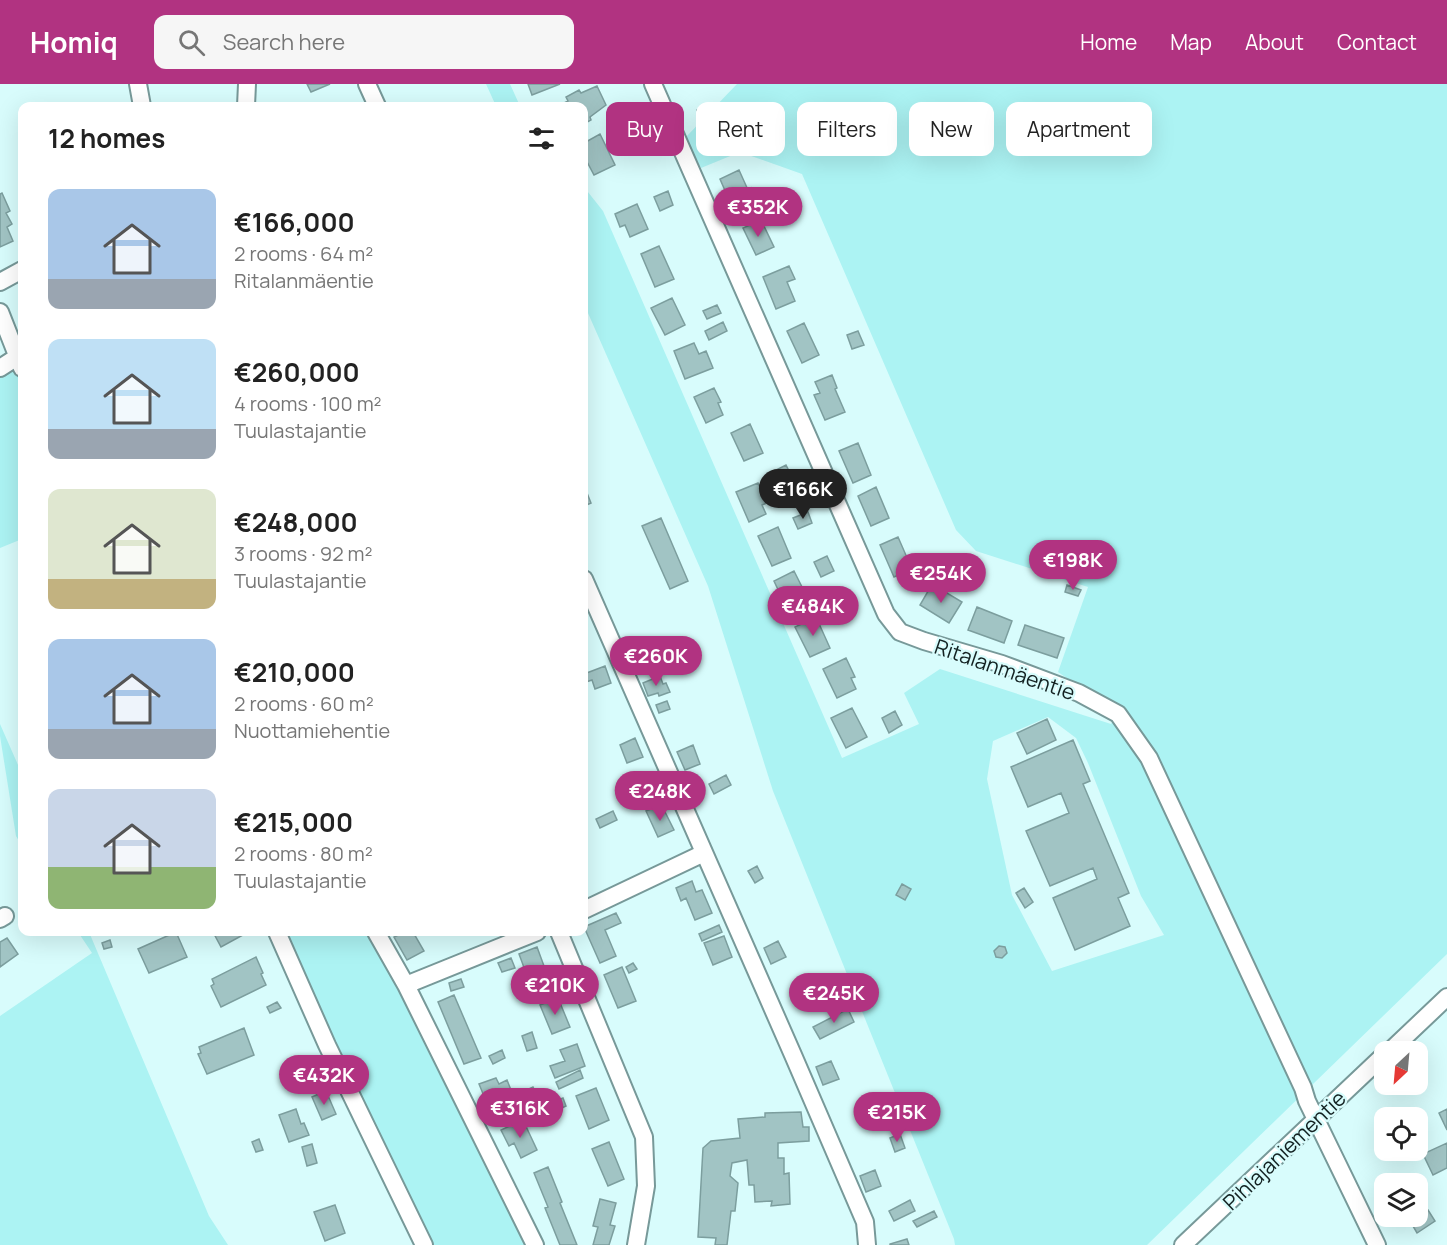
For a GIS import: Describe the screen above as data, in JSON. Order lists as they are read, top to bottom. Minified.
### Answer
{"streets":{"street":["Ritalanmäentie","Pihlajaniementie"]},"crossings":[["Ritalanmäentie","Pihlajaniementie"]],"north":"bottom left","page":{"header":"Homiq","search":"Search here","nav":["Home","Map","About","Contact"],"chip":["Buy","Rent","Filters","New","Apartment"],"heading":"12 homes","list":[{"name":"€166,000","note":"2 rooms · 64 m² · Ritalanmäentie"},{"name":"€260,000","note":"4 rooms · 100 m² · Tuulastajantie"},{"name":"€248,000","note":"3 rooms · 92 m² · Tuulastajantie"},{"name":"€210,000","note":"2 rooms · 60 m² · Nuottamiehentie"},{"name":"€215,000","note":"2 rooms · 80 m² · Tuulastajantie"}],"price":["€352K","€166K","€198K","€254K","€484K","€260K","€248K","€210K","€245K","€432K","€316K","€215K"]}}
